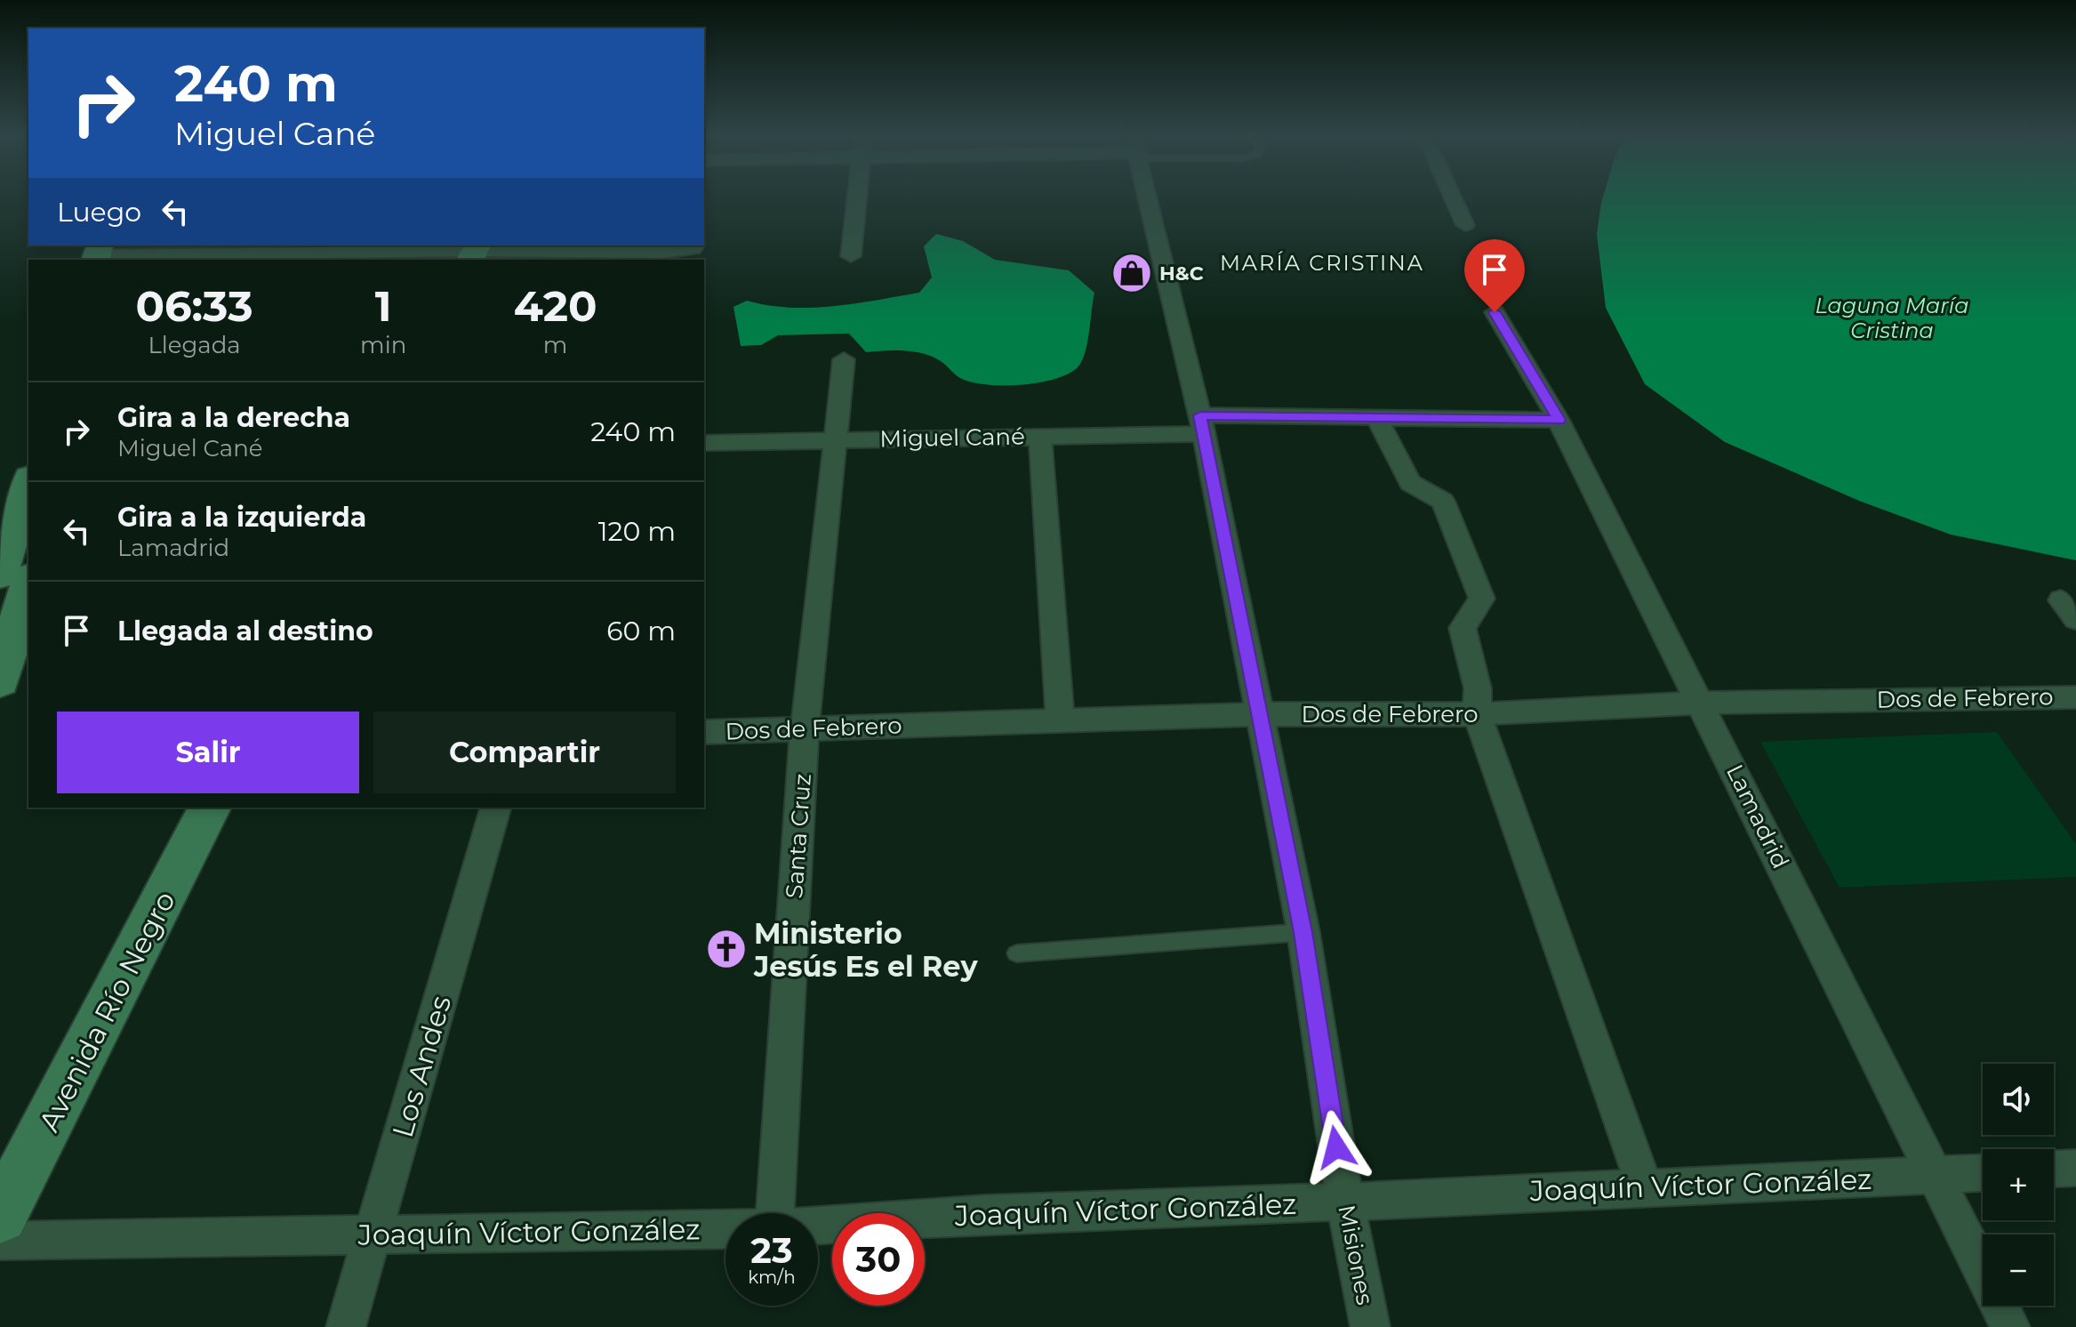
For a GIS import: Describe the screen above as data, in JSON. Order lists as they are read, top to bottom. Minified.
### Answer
{"streets":{"street":["Miguel Cané","Dos de Febrero","Lamadrid","Santa Cruz","Avenida Río Negro","Los Andes","Joaquín Víctor González","Misiones"]},"crossings":[["Miguel Cané","Lamadrid"],["Miguel Cané","Santa Cruz"],["Miguel Cané","Misiones"],["Dos de Febrero","Lamadrid"],["Dos de Febrero","Santa Cruz"],["Dos de Febrero","Misiones"],["Lamadrid","Joaquín Víctor González"],["Los Andes","Joaquín Víctor González"],["Joaquín Víctor González","Misiones"]],"districts":["MARÍA CRISTINA"],"water":["Laguna María Cristina"],"places":{"shop":["H&C"],"church":["Ministerio Jesús Es el Rey"]},"page":{"turn":["240 m","Miguel Cané"],"then":"Luego","eta":["06:33","Llegada","1","min","420","m"],"list":[{"name":"Gira a la derecha","note":"Miguel Cané","value":"240 m"},{"name":"Gira a la izquierda","note":"Lamadrid","value":"120 m"},{"name":"Llegada al destino","value":"60 m"}],"buttons":["Salir","Compartir"],"map_buttons":["+","−"],"speed":"23 km/h","limit":"30"}}
